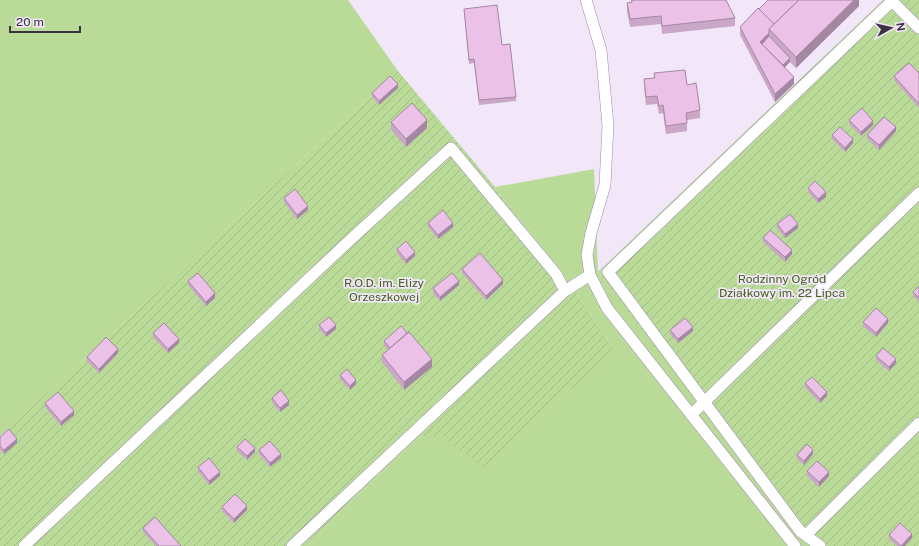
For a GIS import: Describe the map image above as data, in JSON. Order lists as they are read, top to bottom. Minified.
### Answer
{"parks":["Rodzinny Ogród Działkowy im. 22 Lipca","R.O.D. im. Elizy Orzeszkowej"],"scale_bar":"20 m","north":"right"}
